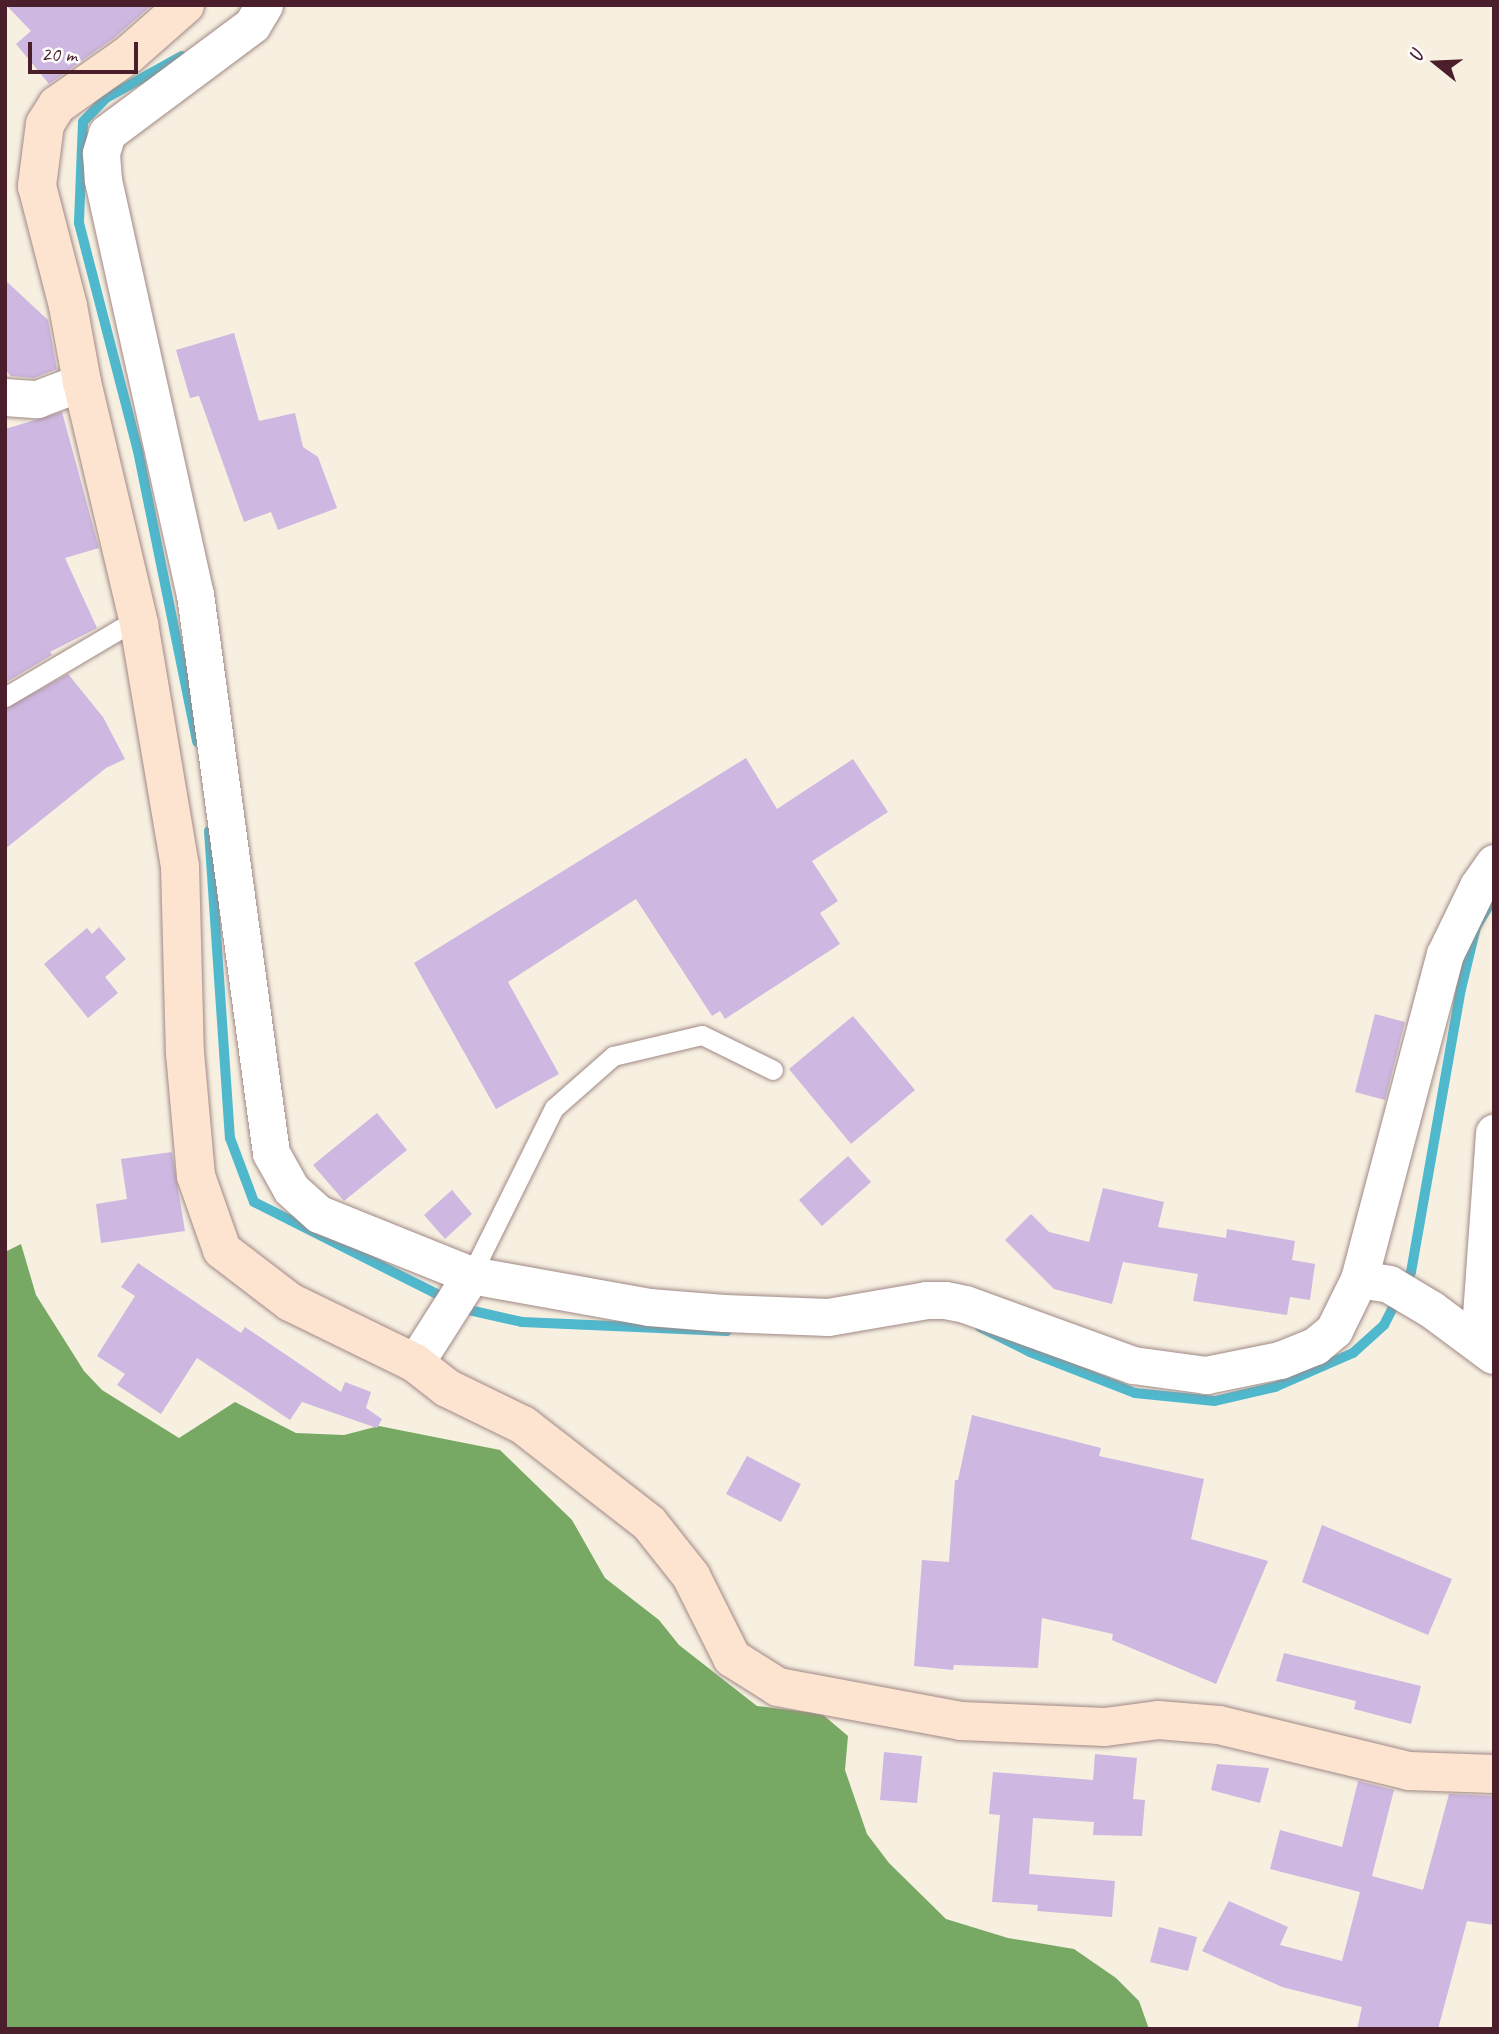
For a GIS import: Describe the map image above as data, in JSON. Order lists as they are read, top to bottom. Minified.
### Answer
{"scale_bar":"20 m","north":"left"}
